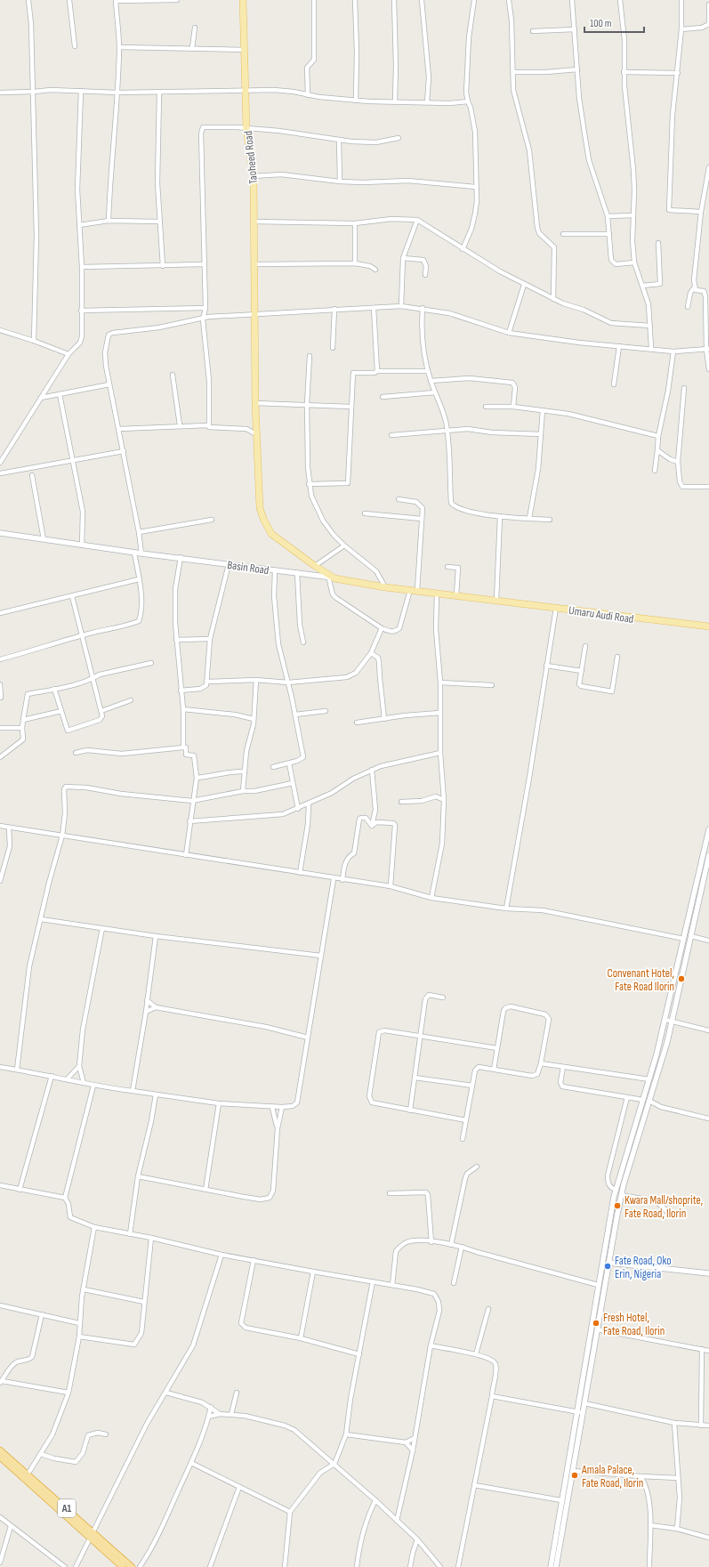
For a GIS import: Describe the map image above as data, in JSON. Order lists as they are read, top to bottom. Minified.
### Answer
{"streets":{"highway":["A1"],"main road":["Taoheed Road","Basin Road","Umaru Audi Road"]},"crossings":[["Taoheed Road","Basin Road"],["Basin Road","Umaru Audi Road"]],"places":["Convenant Hotel, Fate Road Ilorin","Kwara Mall/shoprite, Fate Road, Ilorin","Fate Road, Oko Erin, Nigeria","Fresh Hotel, Fate Road, Ilorin","Amala Palace, Fate Road, Ilorin"],"scale_bar":"100 m"}
